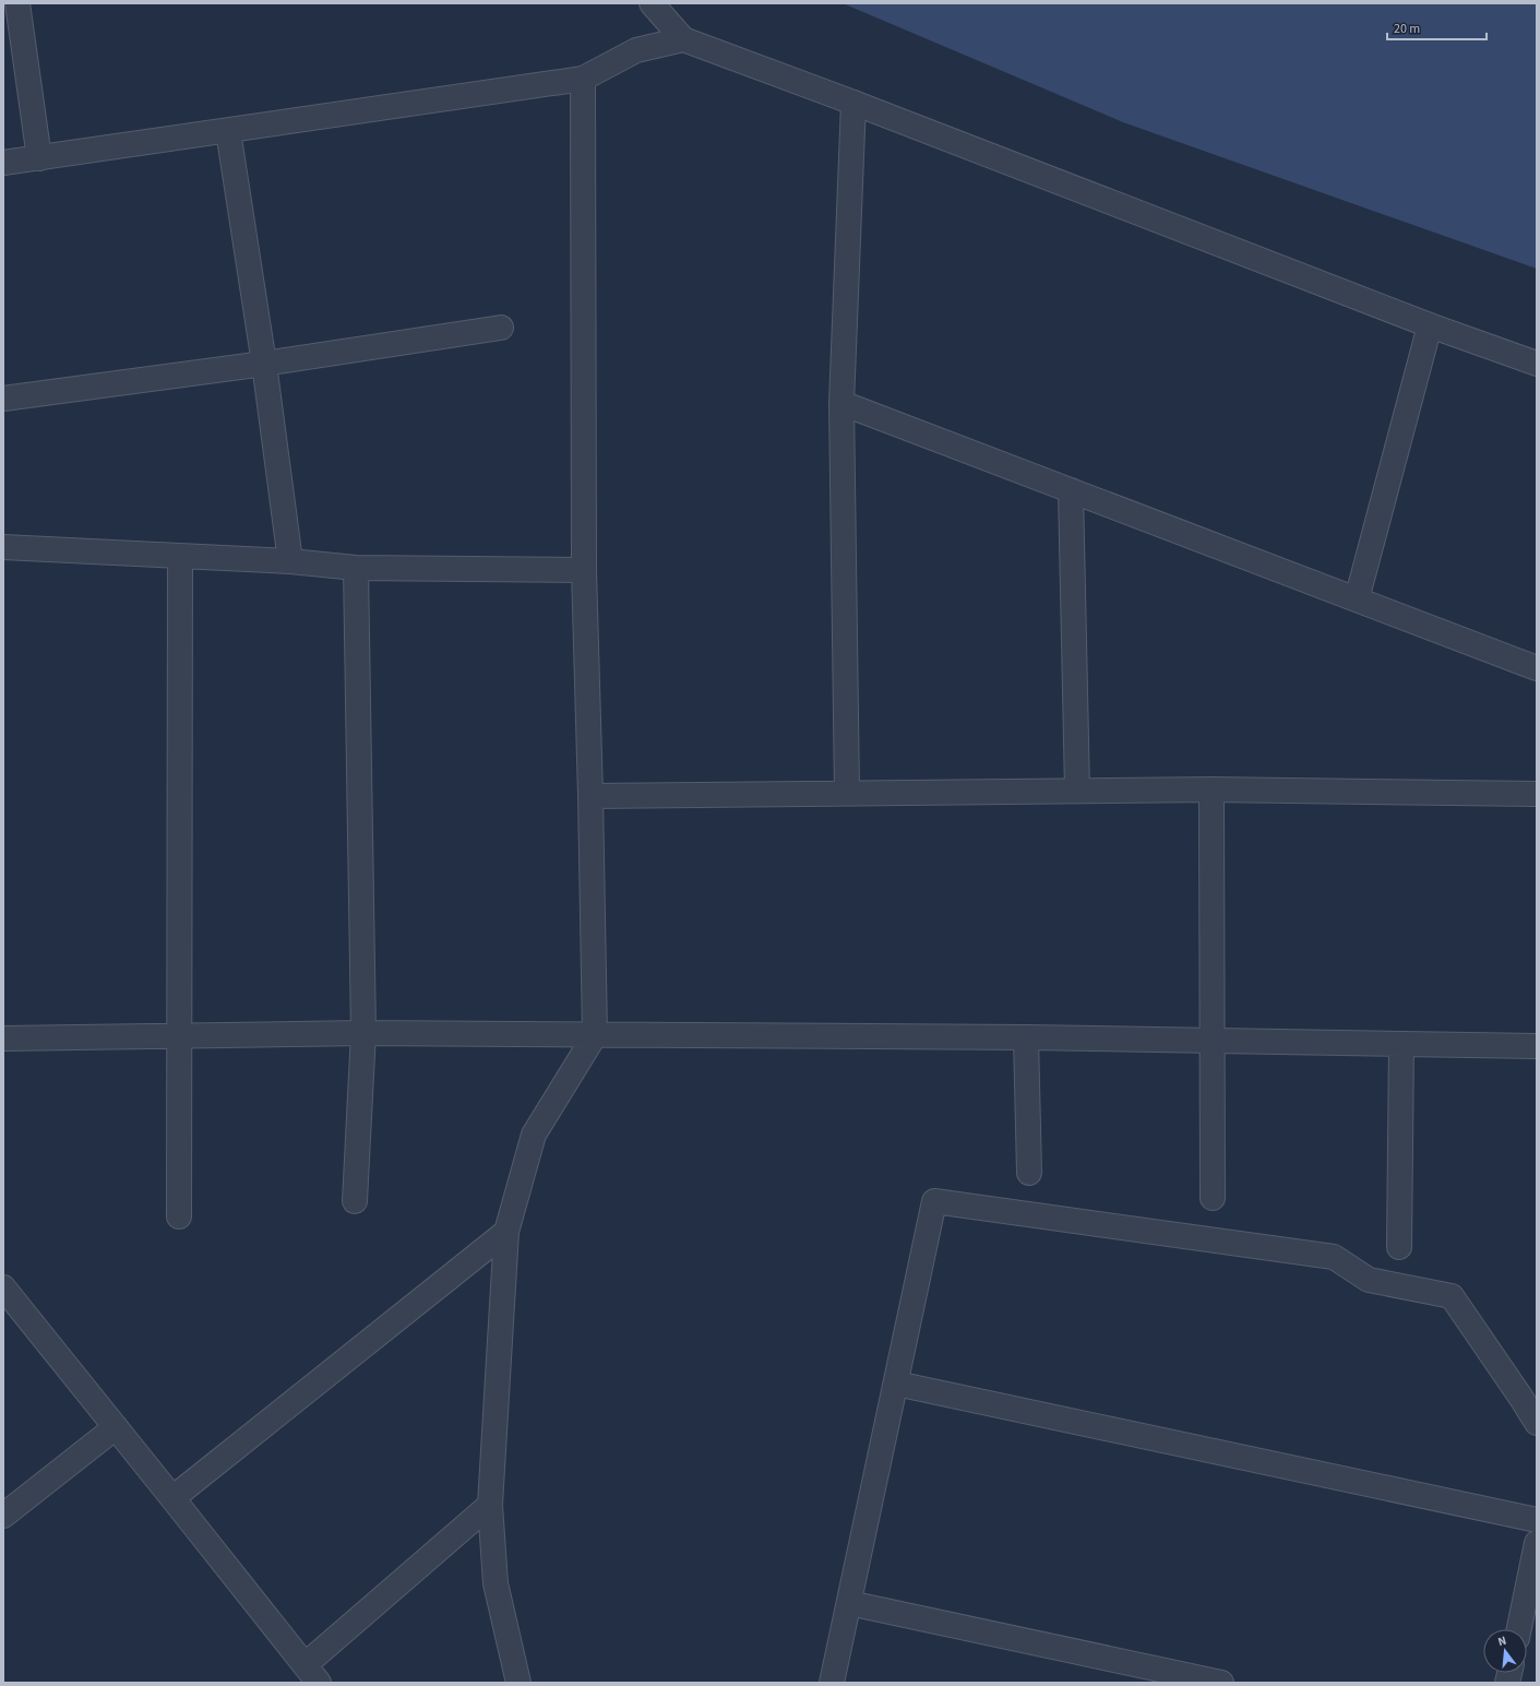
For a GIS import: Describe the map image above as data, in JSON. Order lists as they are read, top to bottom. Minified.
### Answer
{"scale_bar":"20 m","north":"top"}
